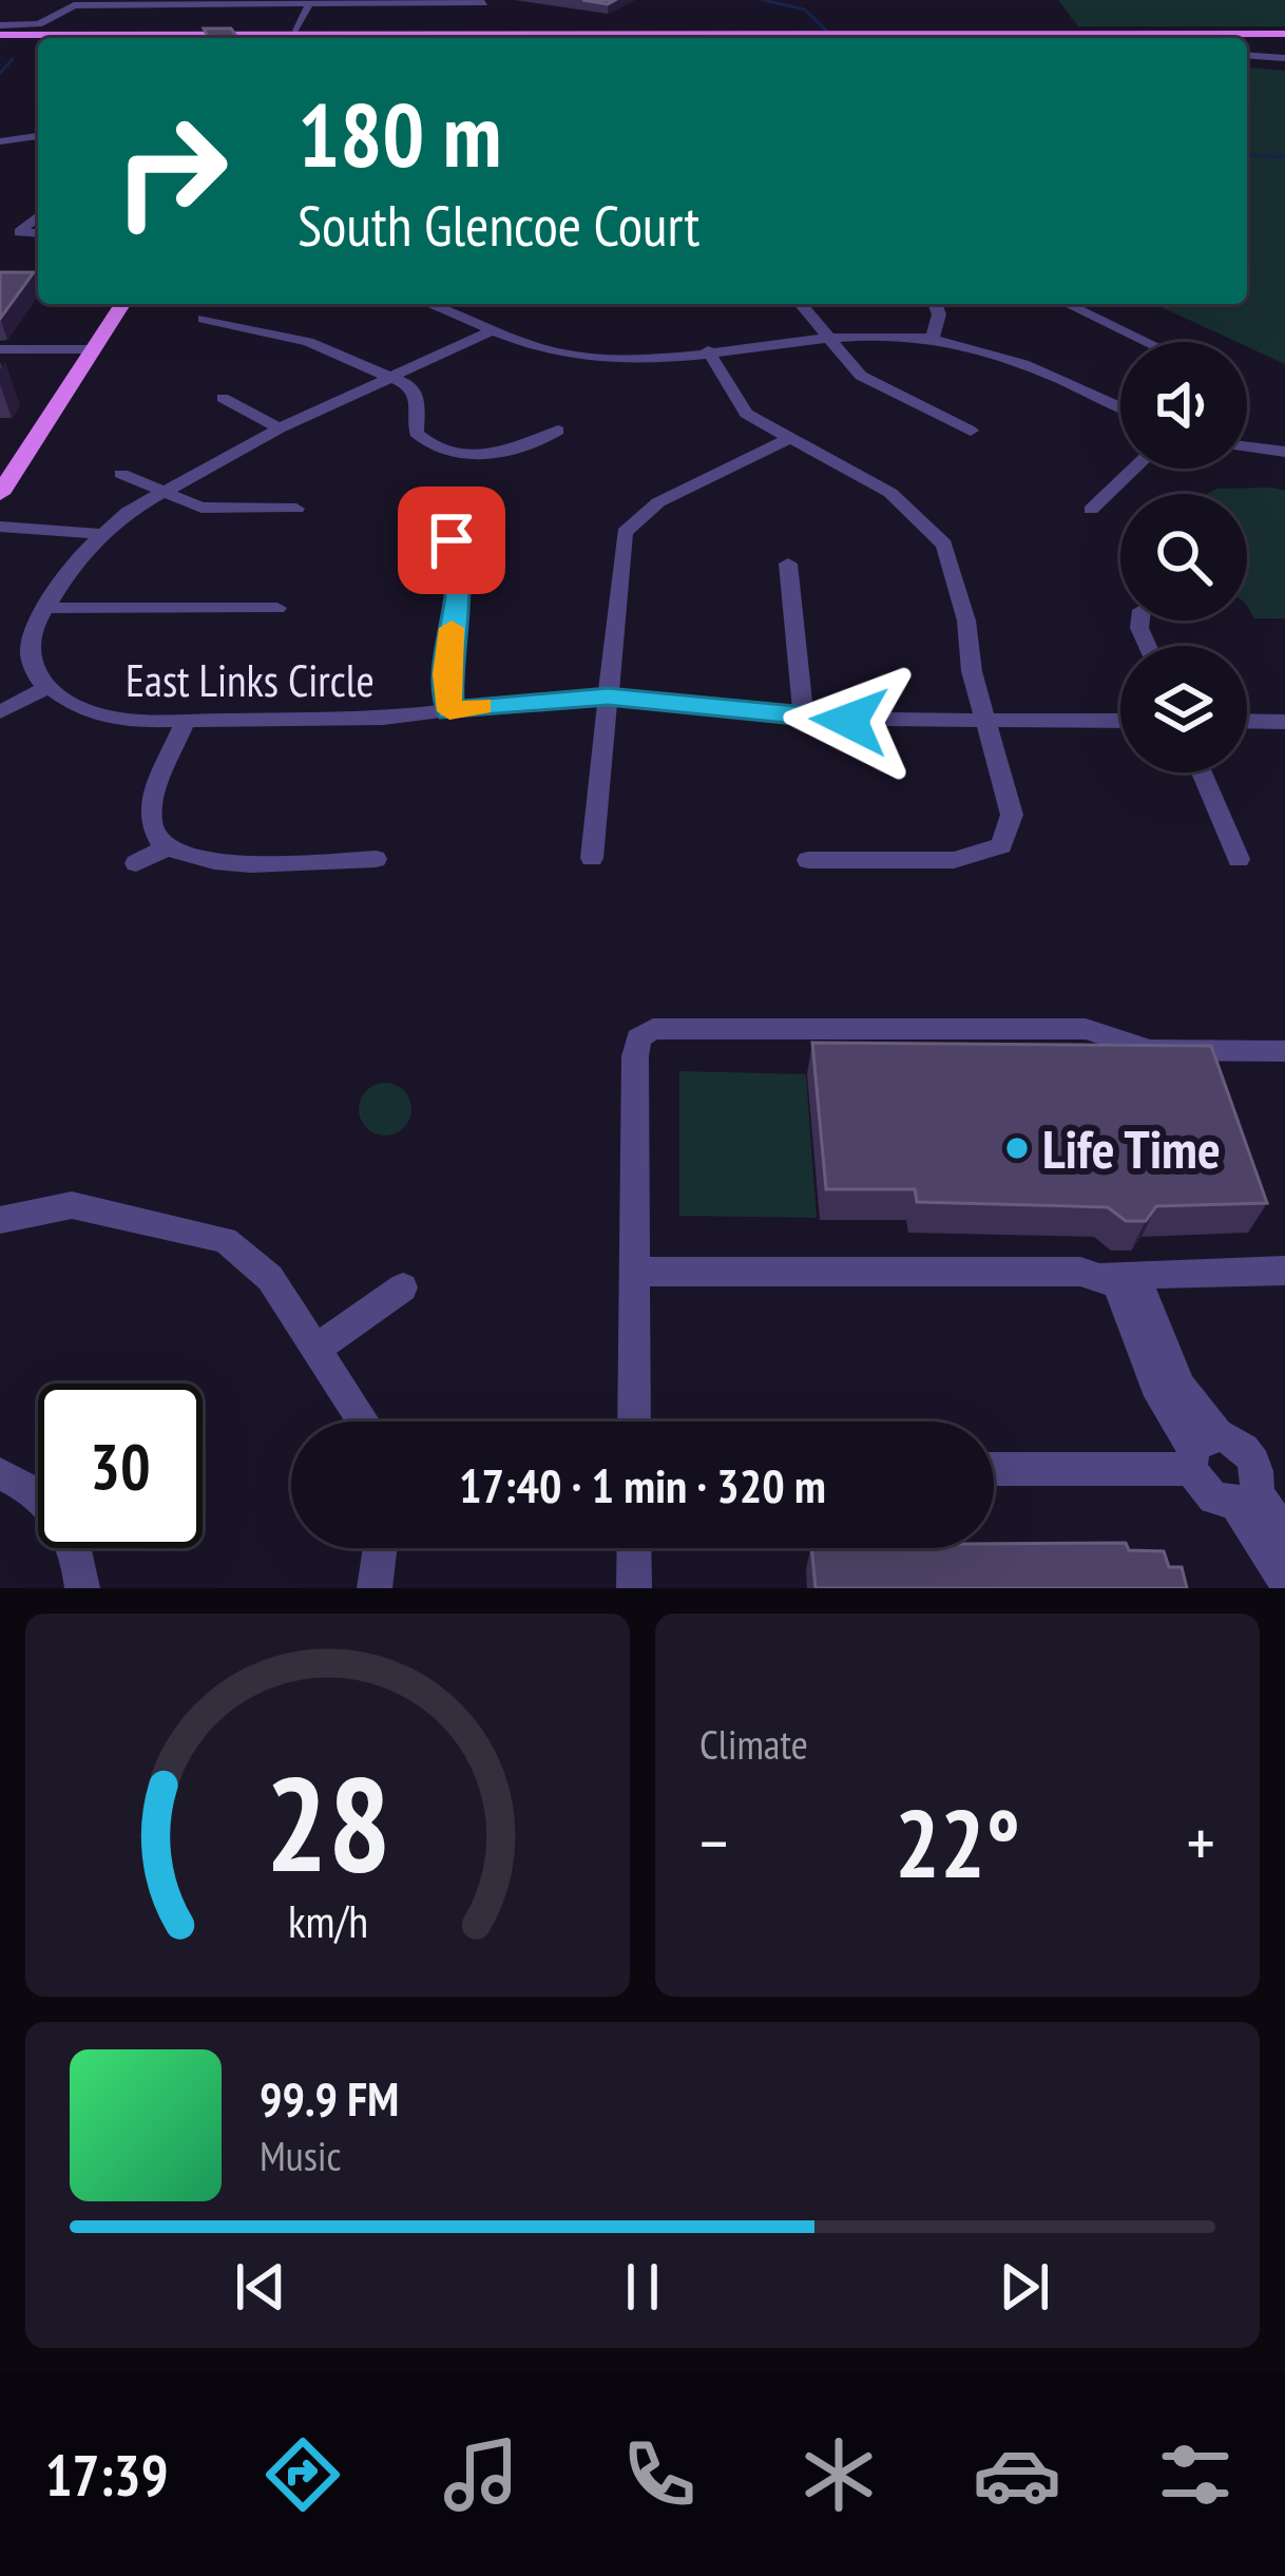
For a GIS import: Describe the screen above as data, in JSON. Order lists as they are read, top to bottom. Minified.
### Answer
{"streets":{"street":["East Links Circle"]},"places":["Life Time"],"page":{"turn":["180 m","South Glencoe Court"],"limit":"30","trip":"17:40 · 1 min · 320 m","tile":"Climate","heat":["−","22°","+"],"song":["99.9 FM","Music"],"tabs":"17:39","gauge":["28","km/h"]}}
